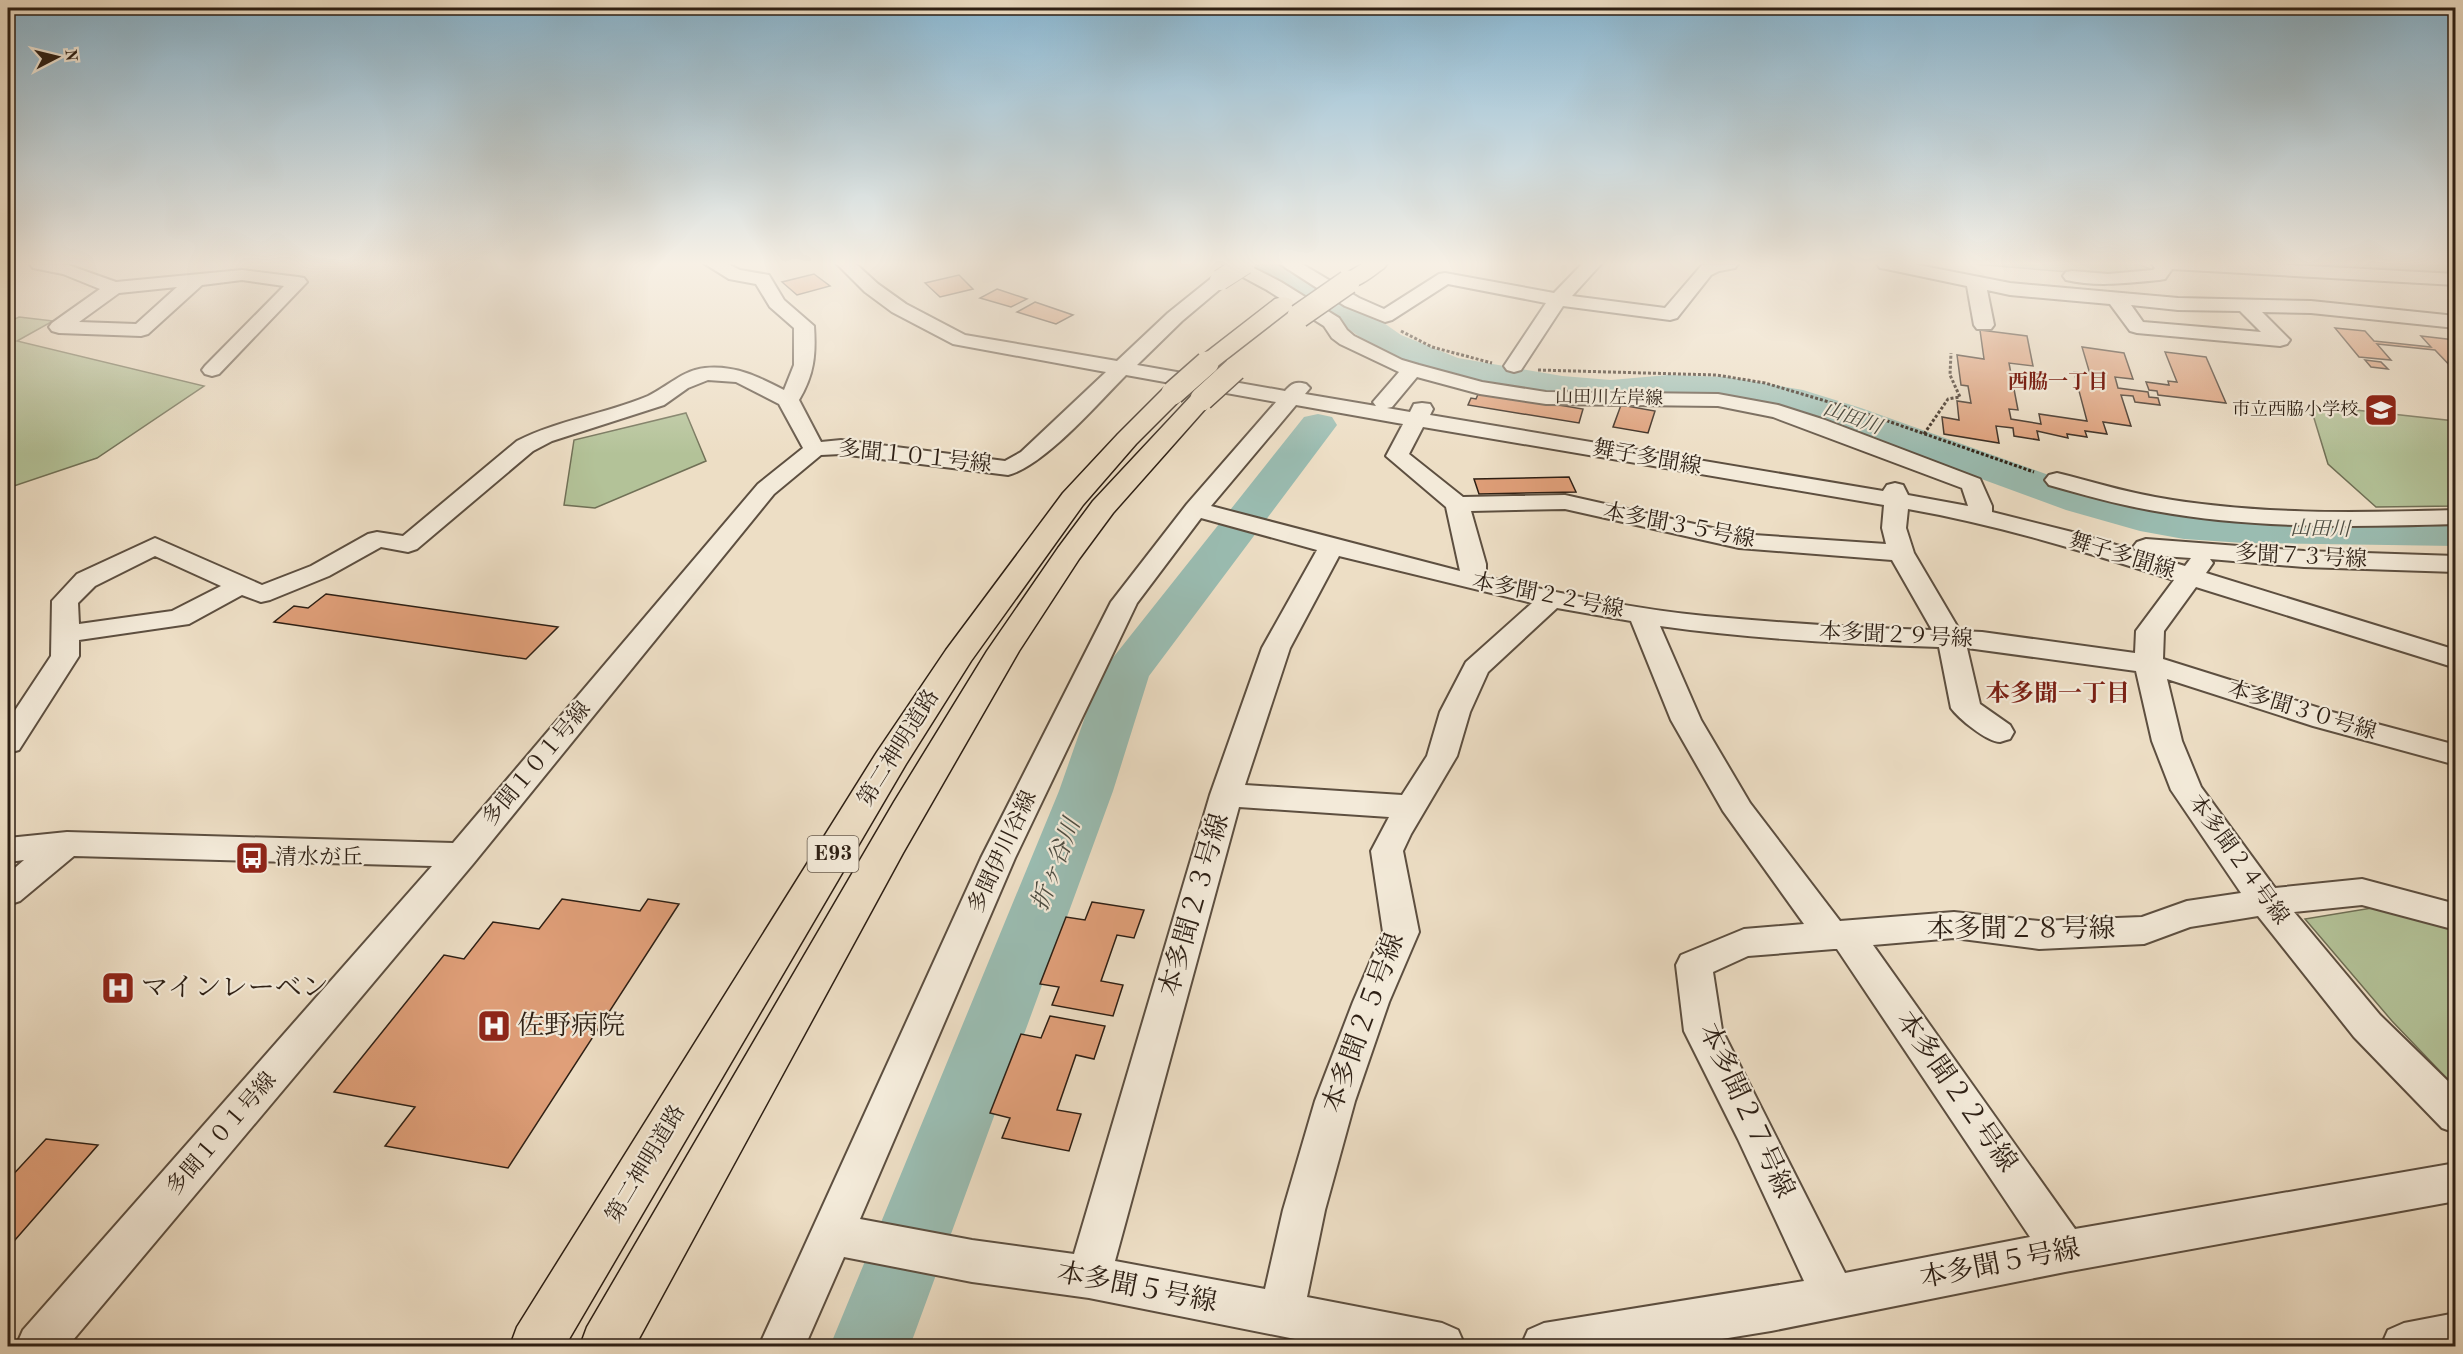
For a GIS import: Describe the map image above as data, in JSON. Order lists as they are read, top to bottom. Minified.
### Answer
{"streets":{"highway":["第二神明道路","E93"],"street":["山田川左岸線","多聞１０１号線","舞子多聞線","本多聞３５号線","多聞７３号線","本多聞２２号線","本多聞２９号線","本多聞３０号線","多聞伊川谷線","本多聞２４号線","本多聞２３号線","本多聞２８号線","本多聞２５号線","本多聞２７号線","本多聞５号線"]},"crossings":[["山田川左岸線","舞子多聞線"],["多聞１０１号線","舞子多聞線"],["舞子多聞線","多聞７３号線"],["舞子多聞線","多聞伊川谷線"],["舞子多聞線","本多聞２４号線"],["本多聞２２号線","本多聞２９号線"],["本多聞２２号線","多聞伊川谷線"],["本多聞２２号線","本多聞２３号線"],["本多聞２２号線","本多聞２８号線"],["本多聞２２号線","本多聞２５号線"],["本多聞２２号線","本多聞２７号線"],["本多聞２２号線","本多聞５号線"],["本多聞２９号線","本多聞３０号線"],["本多聞２９号線","本多聞２４号線"],["本多聞３０号線","本多聞２４号線"],["多聞伊川谷線","本多聞５号線"],["本多聞２４号線","本多聞２８号線"],["本多聞２３号線","本多聞５号線"],["本多聞２８号線","本多聞２７号線"],["本多聞２５号線","本多聞５号線"],["本多聞２７号線","本多聞５号線"]],"districts":["西脇一丁目","本多聞一丁目"],"water":["山田川","折ヶ谷川"],"places":{"school or university":["市立西脇小学校"],"bus stop":["清水が丘"],"hospital":["マインレーベン","佐野病院"]},"north":"right"}
